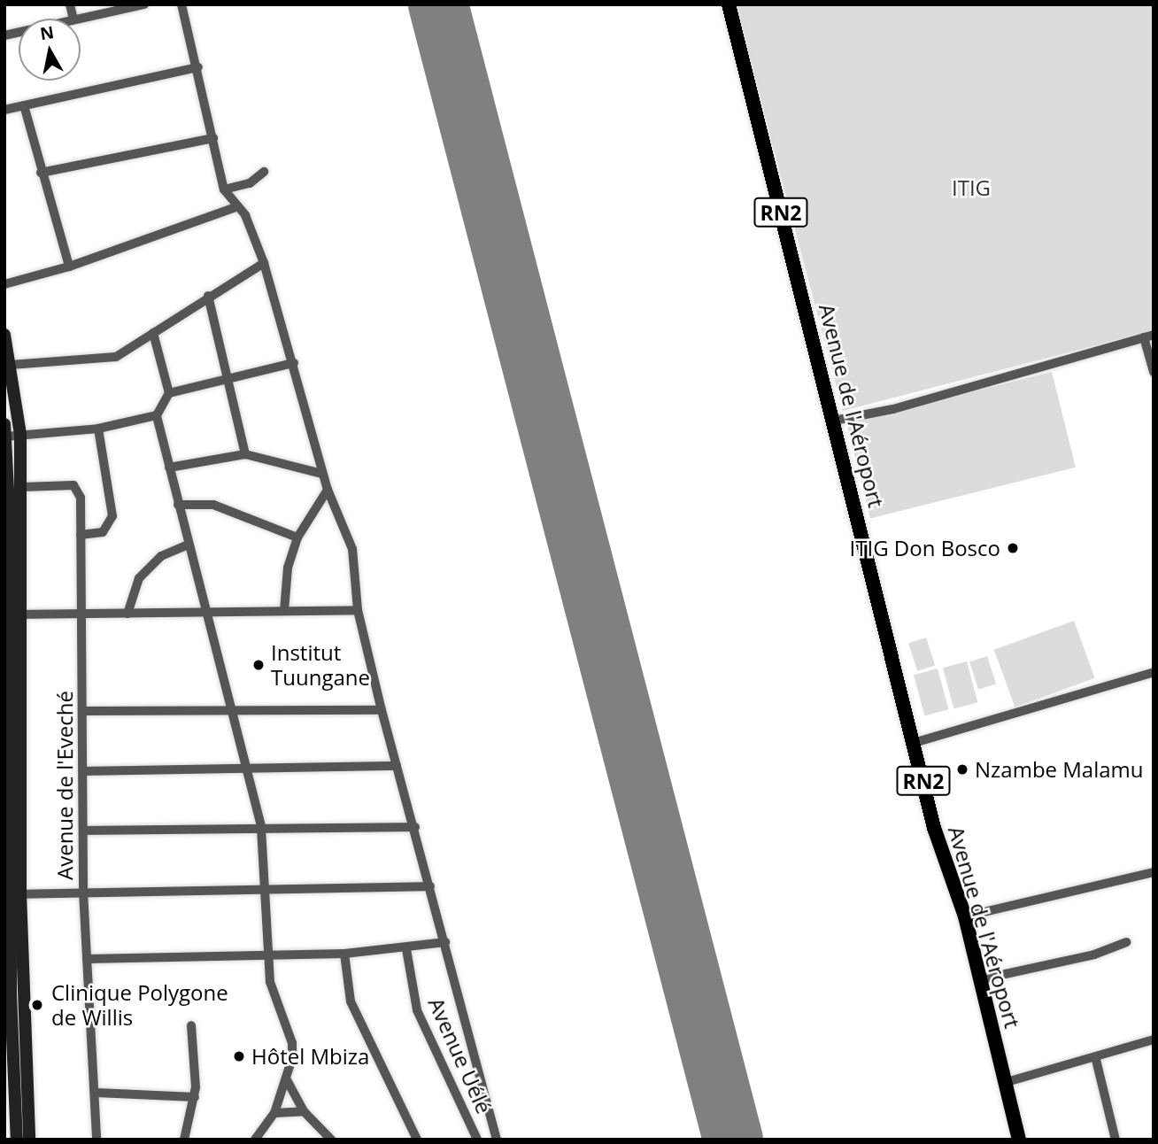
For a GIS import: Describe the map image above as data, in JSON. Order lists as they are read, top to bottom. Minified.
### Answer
{"streets":{"highway":["RN2","Avenue de l'Aéroport"],"street":["Avenue de l'Eveché","Avenue Uélé"]},"parks":["ITIG"],"places":["ITIG Don Bosco","Institut Tuungane","Nzambe Malamu","Clinique Polygone de Willis","Hôtel Mbiza"],"north":"top"}
